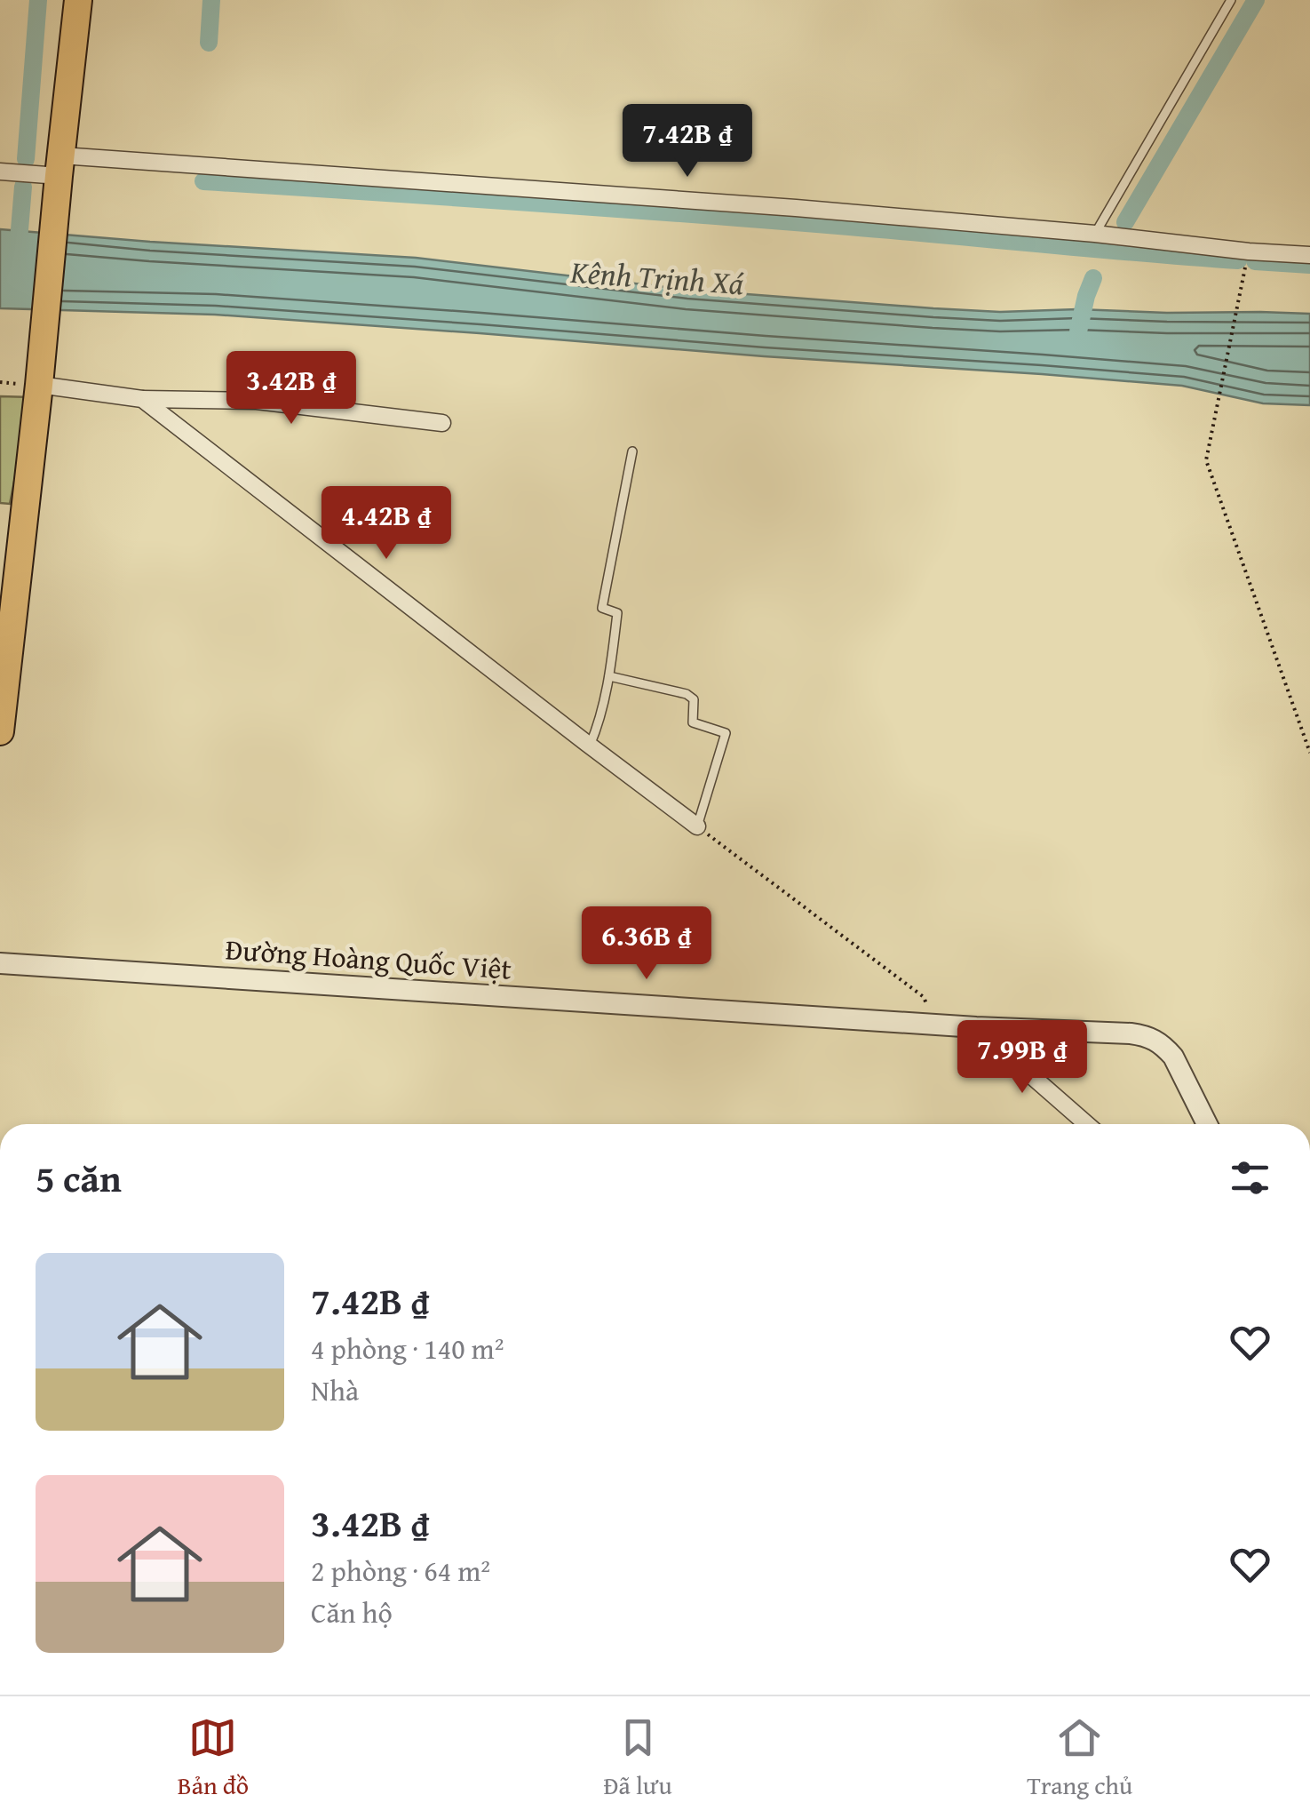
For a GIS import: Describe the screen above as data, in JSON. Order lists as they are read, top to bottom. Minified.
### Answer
{"streets":{"street":["Đường Hoàng Quốc Việt"]},"water":["Kênh Trịnh Xá"],"page":{"price":["7.42B ₫","3.42B ₫","4.42B ₫","6.36B ₫","7.99B ₫"],"heading":"5 căn","list":[{"name":"7.42B ₫","note":"4 phòng · 140 m² · Nhà"},{"name":"3.42B ₫","note":"2 phòng · 64 m² · Căn hộ"}],"tabs":["Bản đồ","Đã lưu","Trang chủ"]}}
